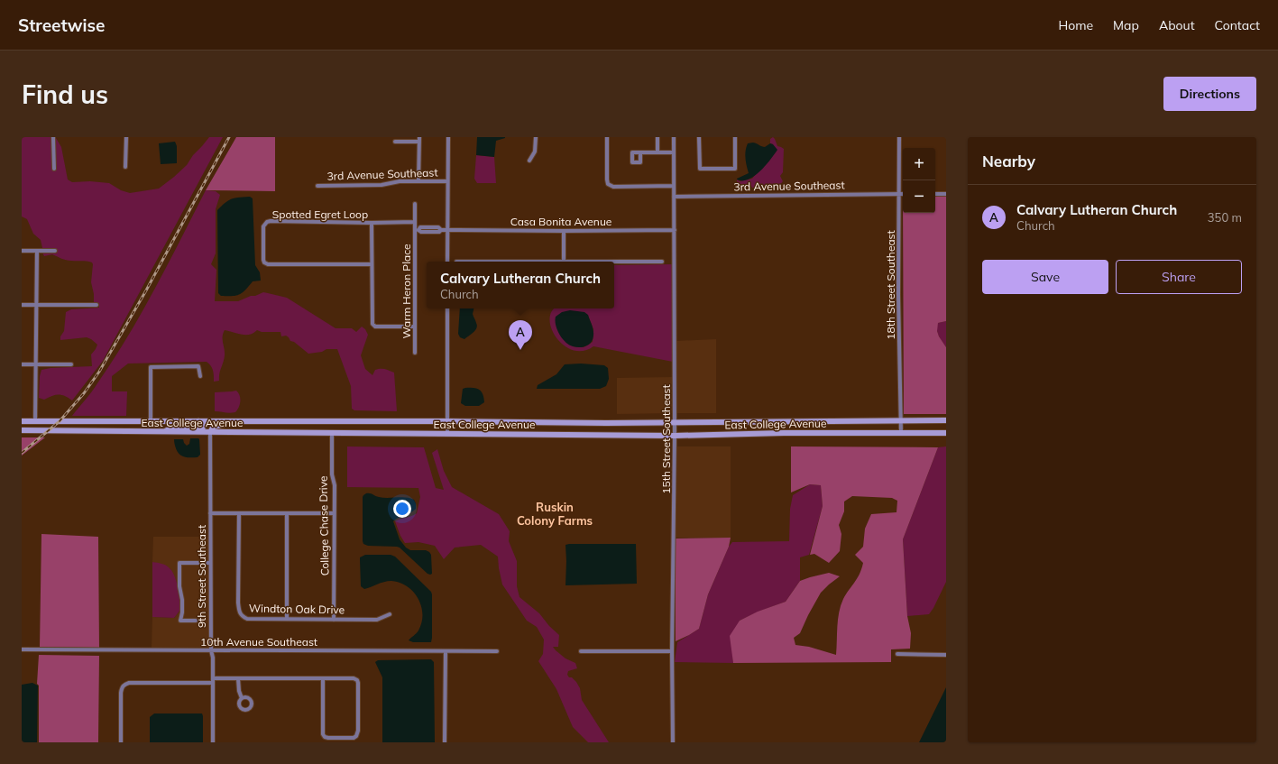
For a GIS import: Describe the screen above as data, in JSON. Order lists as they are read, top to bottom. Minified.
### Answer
{"streets":{"main road":["East College Avenue"],"street":["3rd Avenue Southeast","Spotted Egret Loop","Casa Bonita Avenue","18th Street Southeast","Warm Heron Place","15th Street Southeast","College Chase Drive","9th Street Southeast","Windton Oak Drive","10th Avenue Southeast"]},"crossings":[["3rd Avenue Southeast","18th Street Southeast"],["3rd Avenue Southeast","15th Street Southeast"],["Spotted Egret Loop","Warm Heron Place"],["Casa Bonita Avenue","Warm Heron Place"],["Casa Bonita Avenue","15th Street Southeast"],["18th Street Southeast","East College Avenue"],["East College Avenue","15th Street Southeast"],["East College Avenue","College Chase Drive"],["East College Avenue","9th Street Southeast"],["College Chase Drive","Windton Oak Drive"],["9th Street Southeast","10th Avenue Southeast"]],"districts":["Ruskin Colony Farms"],"page":{"header":"Streetwise","nav":["Home","Map","About","Contact"],"buttons":["Directions",["Save","Share"]],"title":"Find us","heading":"Nearby","map_buttons":["+","−"],"list":[{"mark":"A","name":"Calvary Lutheran Church","note":"Church","value":"350 m"}],"popup":["Calvary Lutheran Church","Church"],"pins":"A"}}
